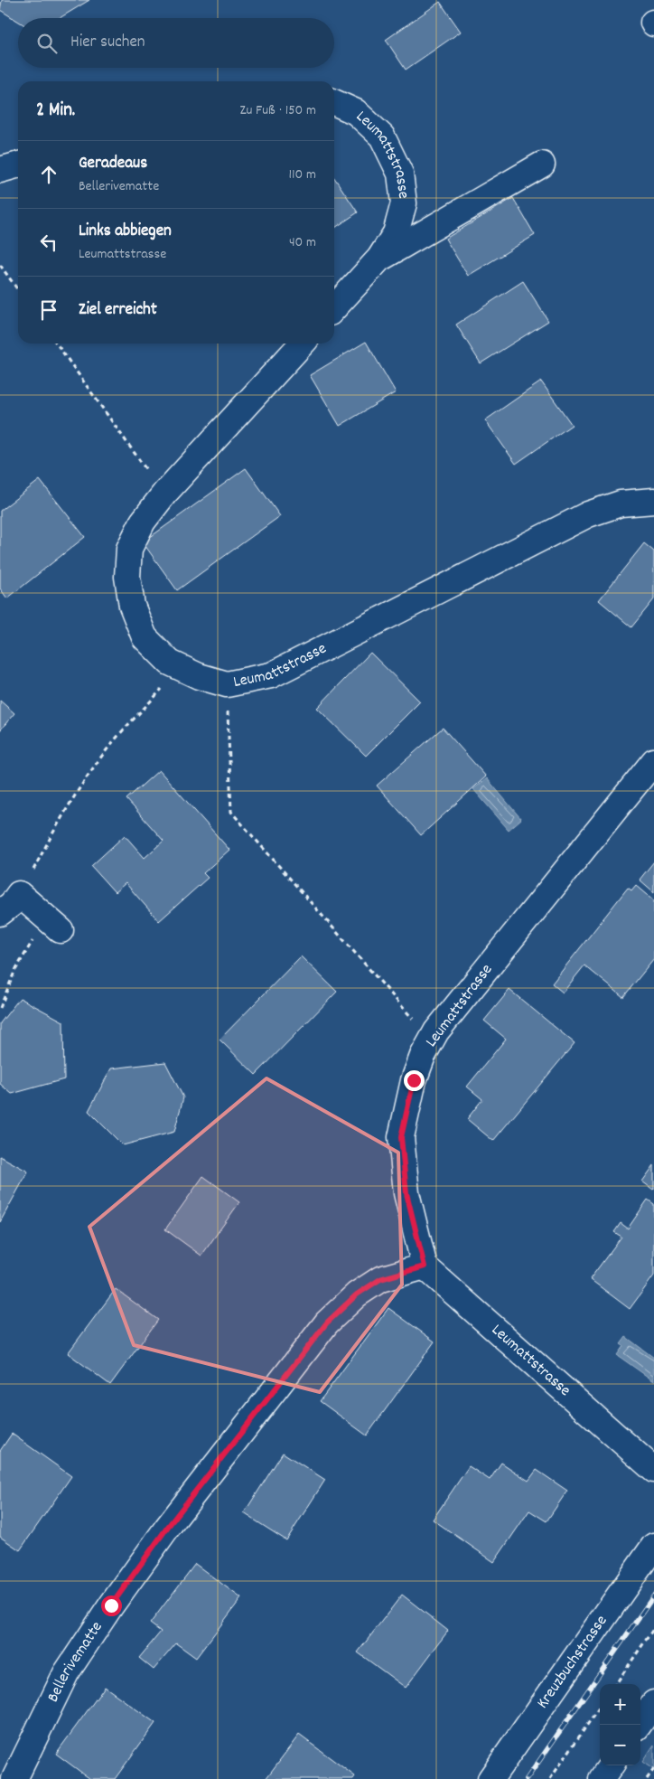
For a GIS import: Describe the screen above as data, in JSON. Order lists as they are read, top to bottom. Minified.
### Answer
{"streets":{"street":["Leumattstrasse","Bellerivematte","Kreuzbuchstrasse"]},"crossings":[["Leumattstrasse","Bellerivematte"]],"page":{"search":"Hier suchen","heading":["2 Min.","Zu Fuß · 150 m"],"list":[["Geradeaus","Bellerivematte","110 m"],["Links abbiegen","Leumattstrasse","40 m"],"Ziel erreicht"],"map_buttons":["+","−"]}}
